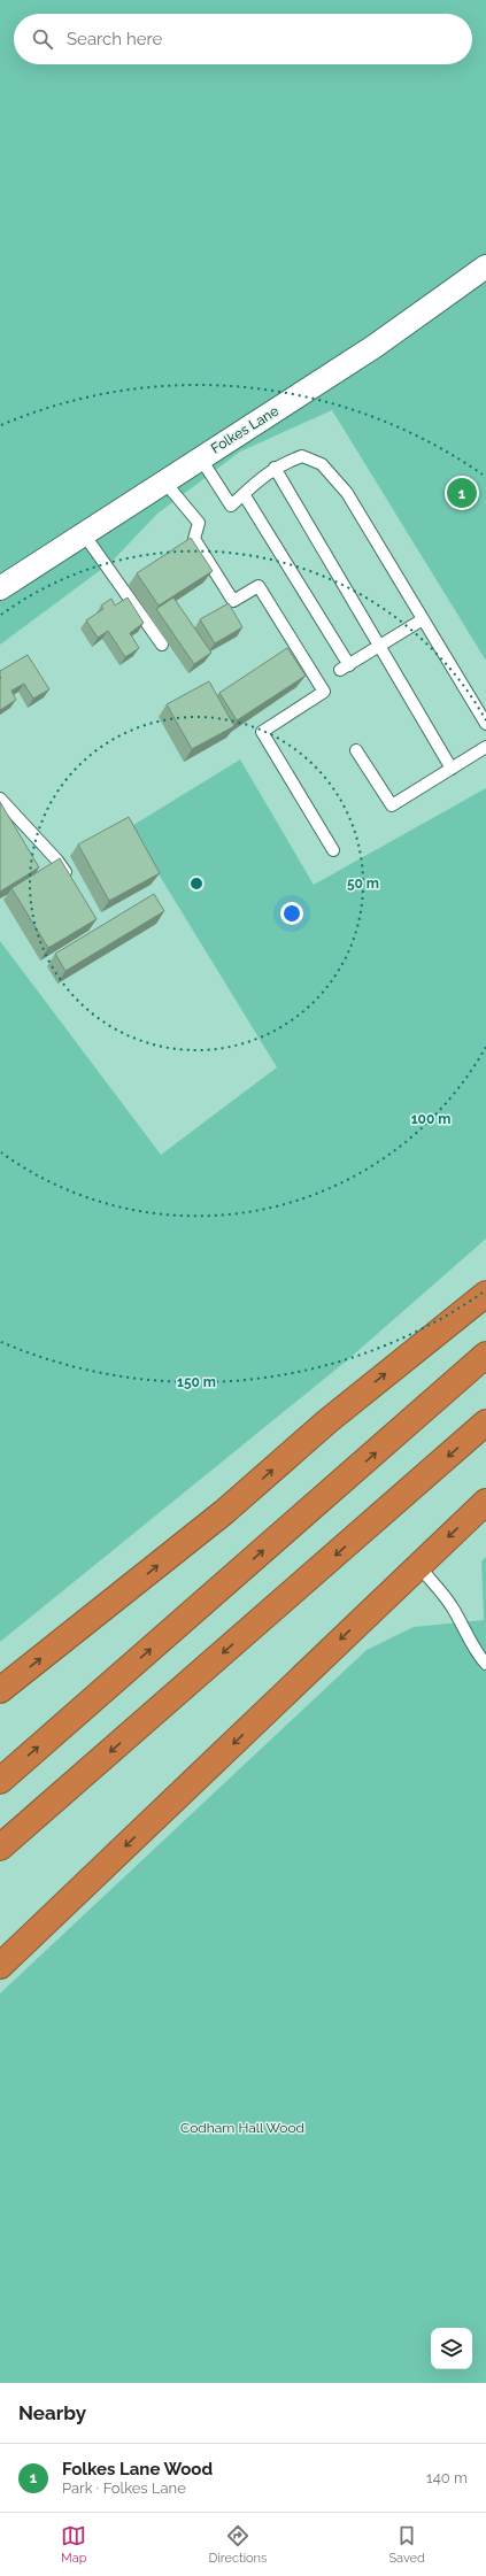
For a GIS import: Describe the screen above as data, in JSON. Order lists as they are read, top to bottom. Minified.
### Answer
{"streets":{"street":["Folkes Lane"]},"parks":["Codham Hall Wood"],"page":{"search":"Search here","pins":"1","heading":"Nearby","list":[{"mark":"1","name":"Folkes Lane Wood","note":"Park · Folkes Lane","value":"140 m"}],"nav":["Map","Directions","Saved"]},"rings":["50 m","100 m","150 m"]}
